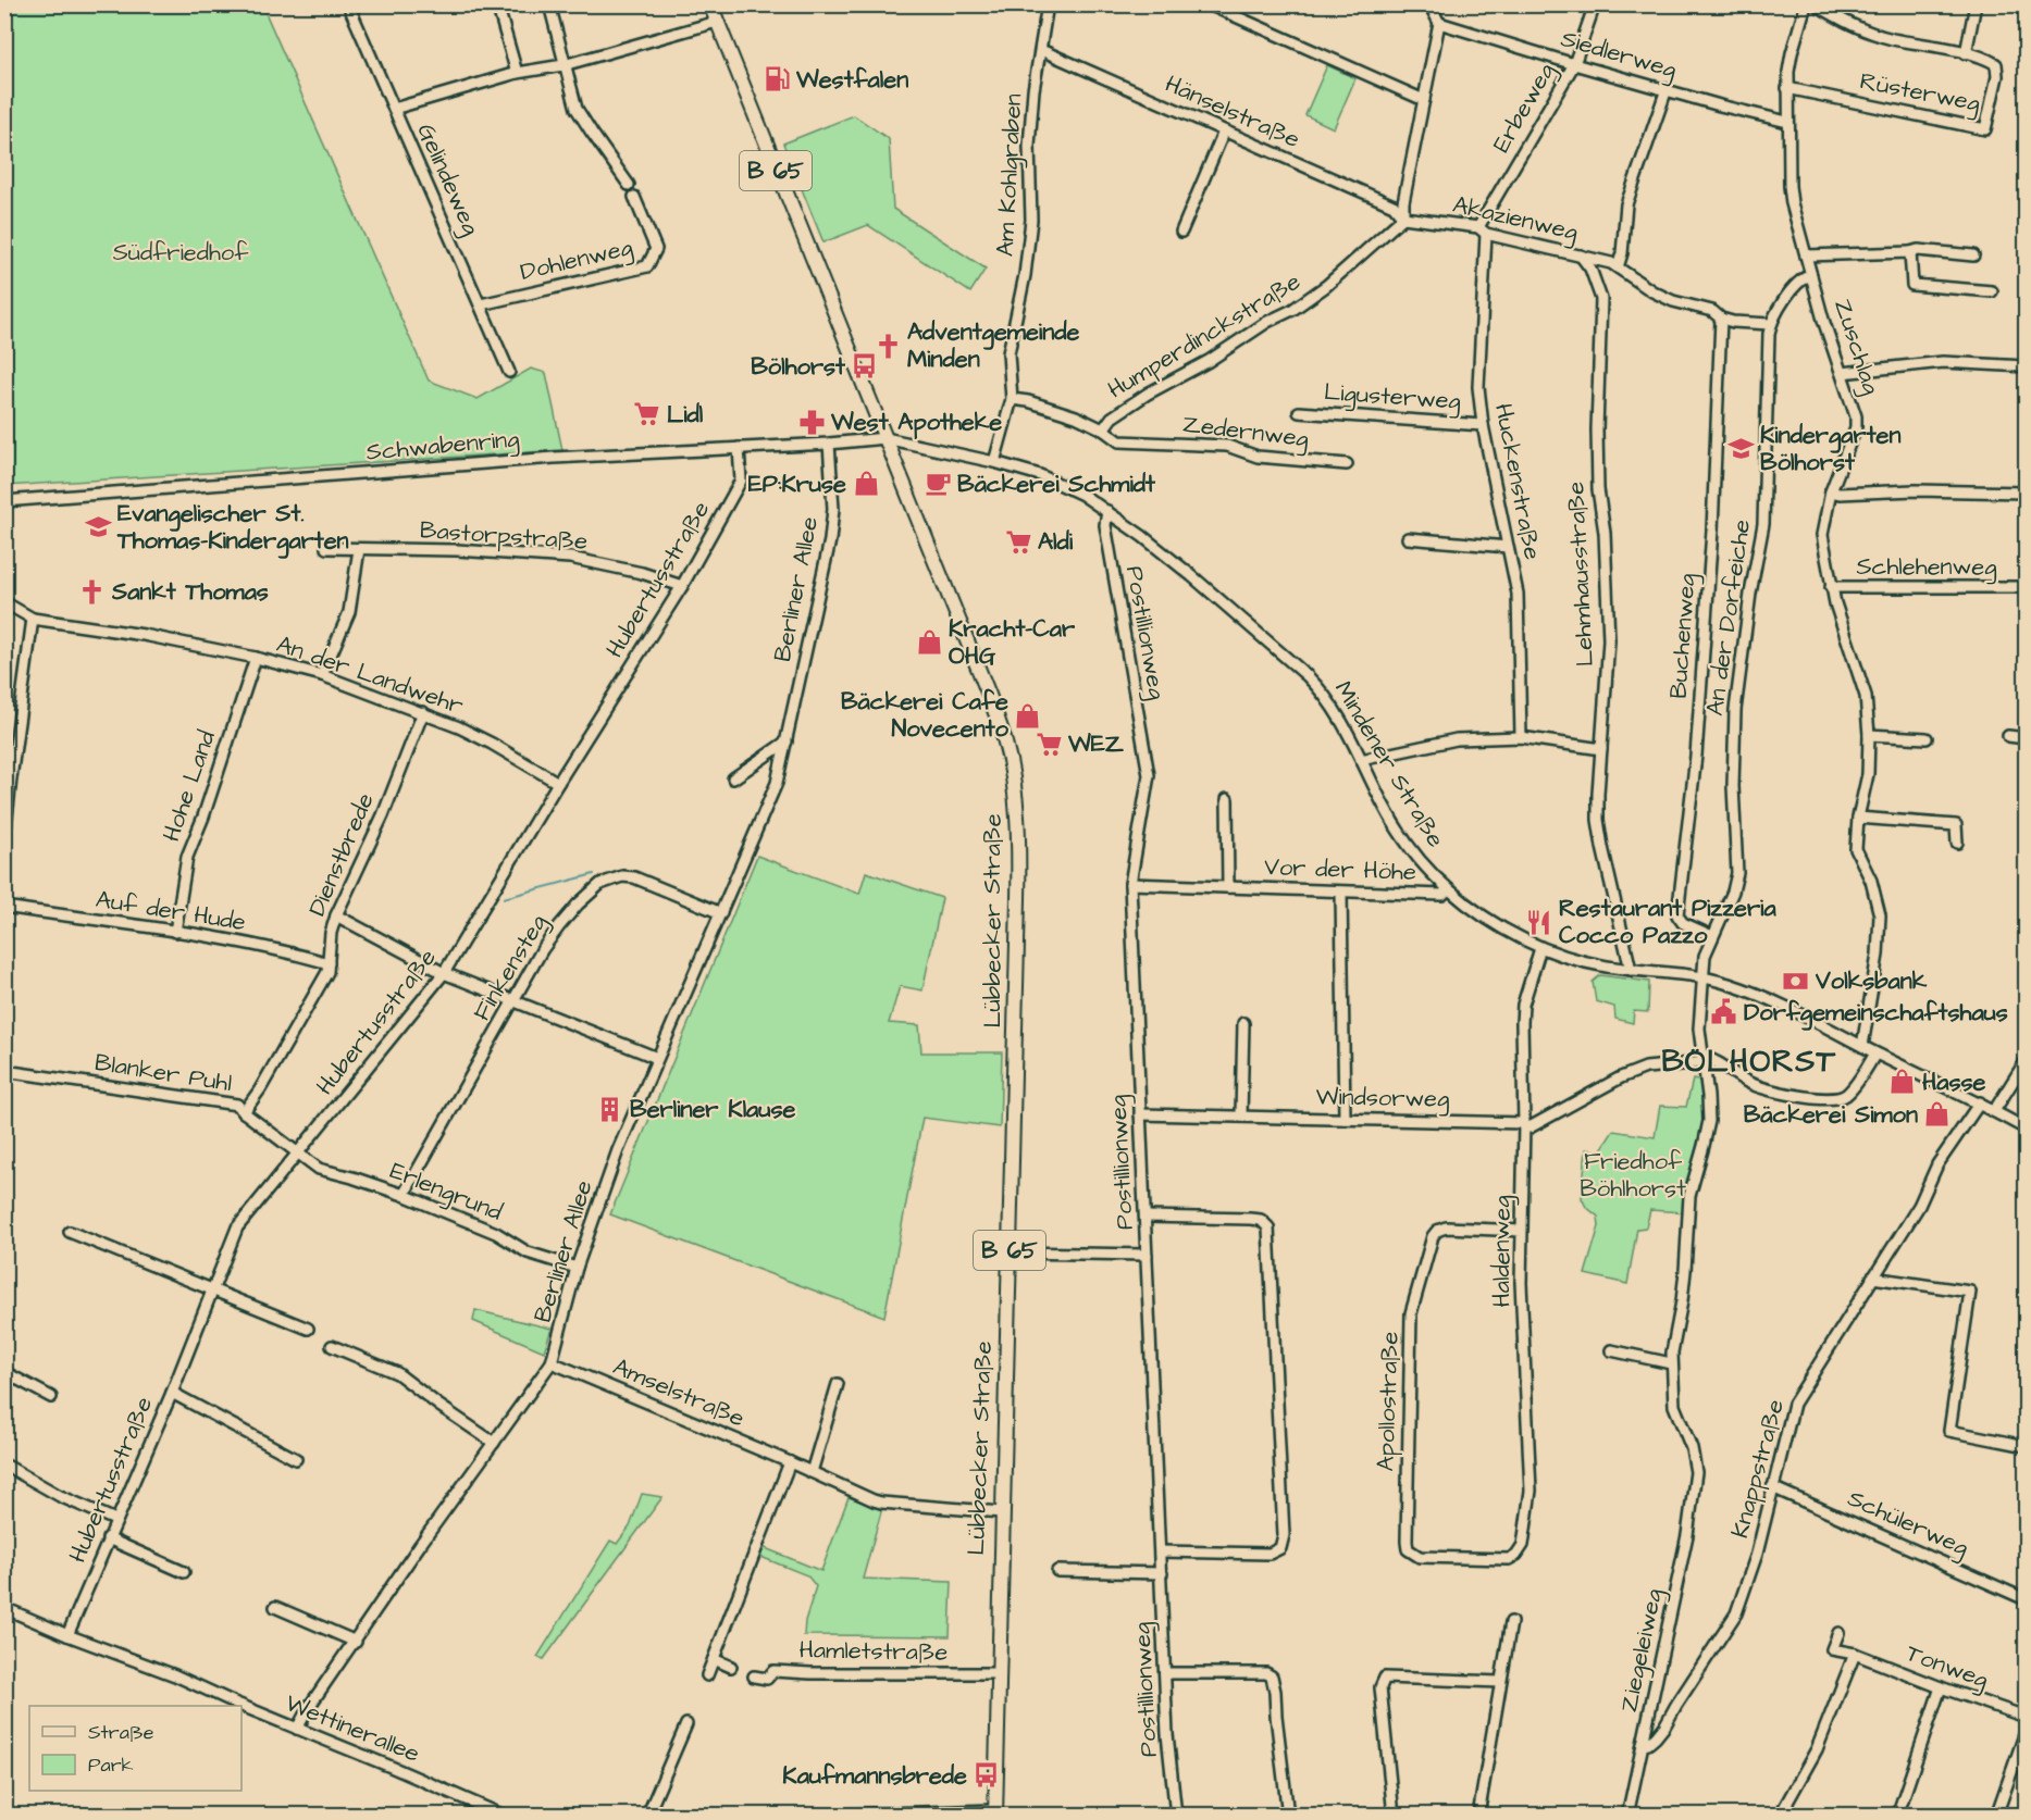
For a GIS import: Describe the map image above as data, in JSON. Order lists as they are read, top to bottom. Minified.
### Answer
{"streets":{"main road":["B 65","Lübbecker Straße"],"street":["Siedlerweg","Rüsterweg","Erbeweg","Hänselstraße","Am Kohlgraben","Gelindeweg","Akazienweg","Dohlenweg","Humperdinckstraße","Zuschlag","Ligusterweg","Zedernweg","Schwabenring","Huckenstraße","Bastorpstraße","Schlehenweg","Lehmhausstraße","Hubertusstraße","Berliner Allee","An der Dorfeiche","Postillionweg","Buchenweg","An der Landwehr","Mindener Straße","Hohe Land","Dienstbrede","Vor der Höhe","Auf der Hude","Finkensteg","Blanker Puhl","Windsorweg","Erlengrund","Haldenweg","Amselstraße","Apollostraße","Knappstraße","Schülerweg","Ziegeleiweg","Hamletstraße","Tonweg","Wettinerallee"]},"crossings":[["Siedlerweg","Erbeweg"],["Siedlerweg","Zuschlag"],["Rüsterweg","Zuschlag"],["Erbeweg","Akazienweg"],["Erbeweg","Huckenstraße"],["Hänselstraße","Am Kohlgraben"],["Hänselstraße","Akazienweg"],["Hänselstraße","Humperdinckstraße"],["Am Kohlgraben","Humperdinckstraße"],["Am Kohlgraben","Mindener Straße"],["Gelindeweg","Dohlenweg"],["Akazienweg","Humperdinckstraße"],["Akazienweg","Huckenstraße"],["Akazienweg","Lehmhausstraße"],["Akazienweg","An der Dorfeiche"],["Akazienweg","Buchenweg"],["Humperdinckstraße","Zedernweg"],["Zuschlag","Schlehenweg"],["Zuschlag","Mindener Straße"],["Ligusterweg","Huckenstraße"],["Schwabenring","Hubertusstraße"],["Schwabenring","Berliner Allee"],["Schwabenring","Mindener Straße"],["Schwabenring","Lübbecker Straße"],["Bastorpstraße","Hubertusstraße"],["Lehmhausstraße","Mindener Straße"],["Hubertusstraße","An der Landwehr"],["Hubertusstraße","Blanker Puhl"],["Hubertusstraße","Erlengrund"],["Hubertusstraße","Wettinerallee"],["Berliner Allee","Finkensteg"],["Berliner Allee","Erlengrund"],["Berliner Allee","Amselstraße"],["Berliner Allee","Wettinerallee"],["An der Dorfeiche","Buchenweg"],["An der Dorfeiche","Mindener Straße"],["An der Dorfeiche","Windsorweg"],["An der Dorfeiche","Ziegeleiweg"],["Postillionweg","Mindener Straße"],["Postillionweg","Vor der Höhe"],["Postillionweg","Windsorweg"],["An der Landwehr","Hohe Land"],["An der Landwehr","Dienstbrede"],["Mindener Straße","Vor der Höhe"],["Mindener Straße","Lübbecker Straße"],["Mindener Straße","Haldenweg"],["Mindener Straße","Knappstraße"],["Hohe Land","Auf der Hude"],["Dienstbrede","Auf der Hude"],["Dienstbrede","Blanker Puhl"],["Lübbecker Straße","Amselstraße"],["Lübbecker Straße","Hamletstraße"],["Finkensteg","Erlengrund"],["Blanker Puhl","Erlengrund"],["Windsorweg","Haldenweg"],["Haldenweg","Apollostraße"],["Knappstraße","Schülerweg"],["Knappstraße","Ziegeleiweg"]],"districts":["BÖLHORST"],"parks":["Südfriedhof","Friedhof Böhlhorst"],"places":{"fuel station":["Westfalen"],"church":["Adventgemeinde Minden","Sankt Thomas"],"bus stop":["Bölhorst","Kaufmannsbrede"],"supermarket":["Lidl","Aldi","WEZ"],"pharmacy":["West Apotheke"],"school or university":["Kindergarten Bölhorst","Evangelischer St. Thomas-Kindergarten"],"shop":["EP:Kruse","Kracht-Car OHG","Bäckerei Cafe Novecento","Hasse","Bäckerei Simon"],"cafe":["Bäckerei Schmidt"],"restaurant":["Restaurant Pizzeria Cocco Pazzo"],"bank":["Volksbank"],"public building":["Dorfgemeinschaftshaus"],"building":["Berliner Klause"]},"legend":["Straße","Park"]}
